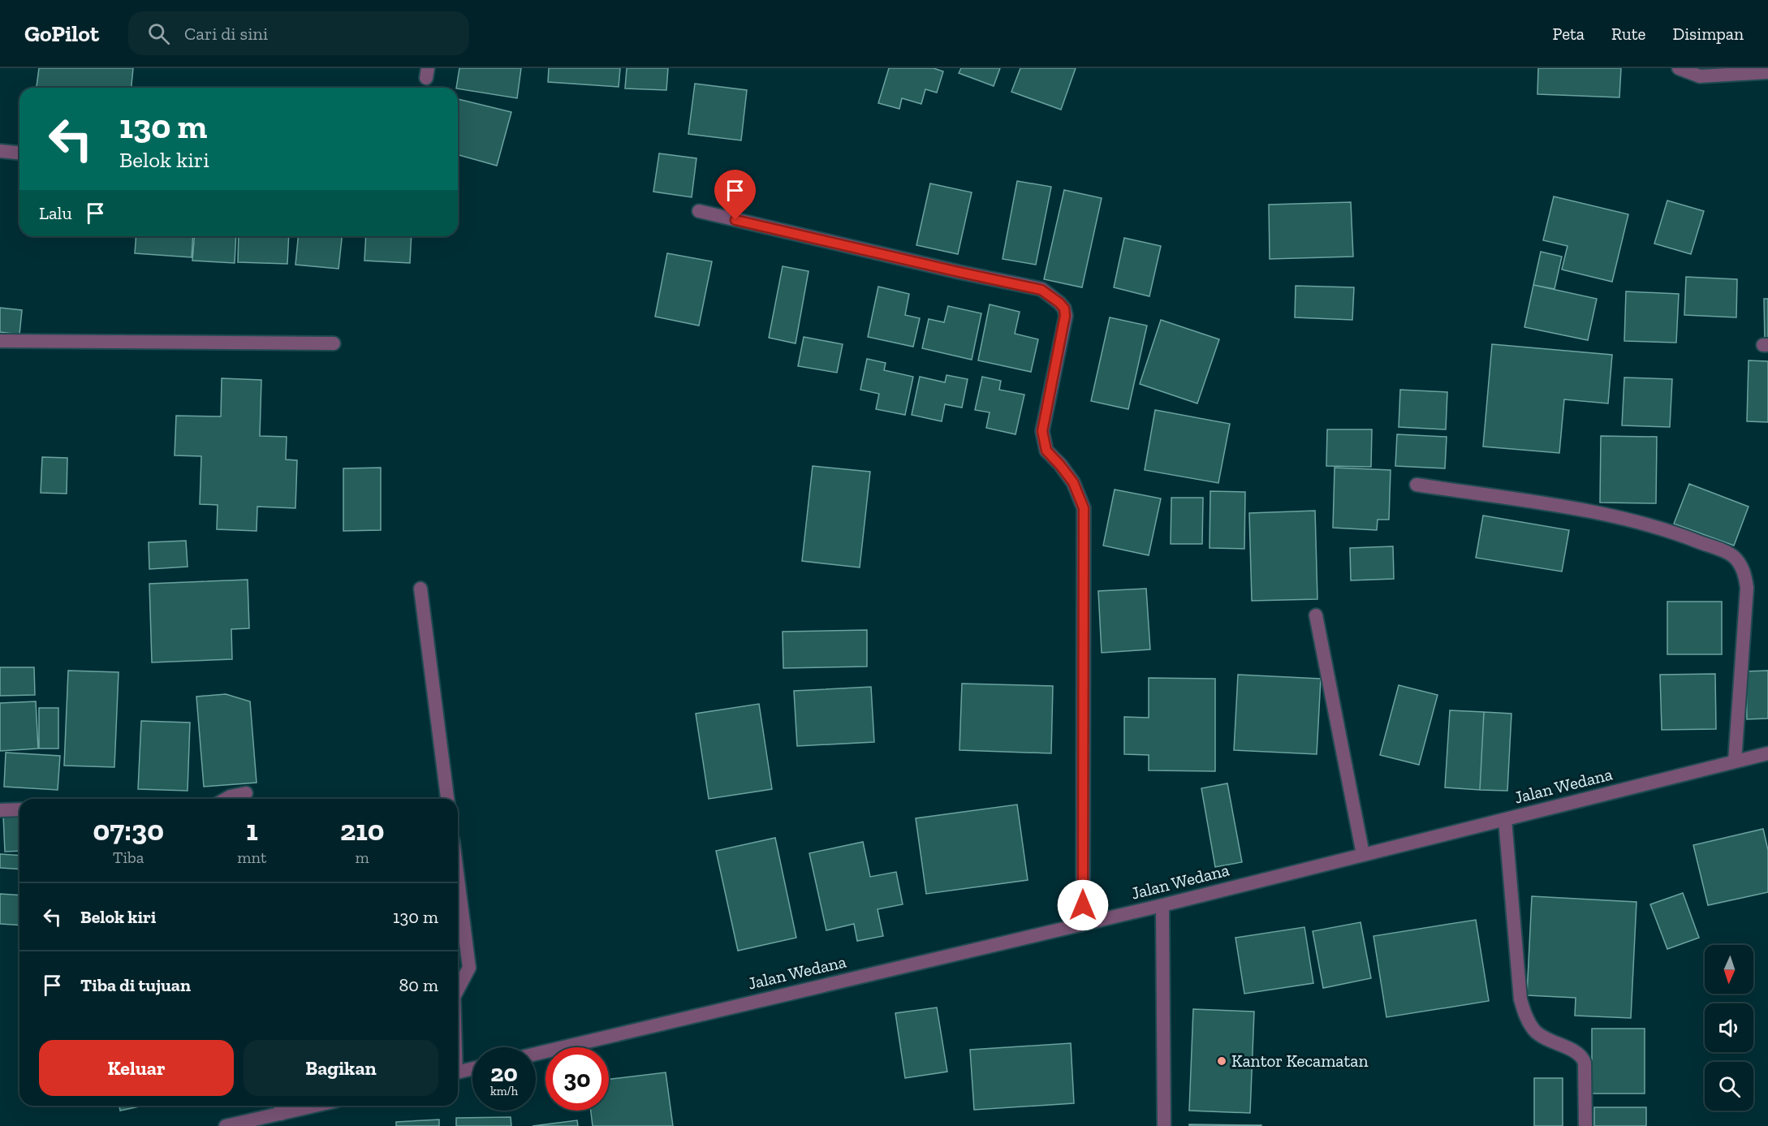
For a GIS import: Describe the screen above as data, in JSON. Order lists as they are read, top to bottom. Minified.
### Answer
{"streets":{"street":["Jalan Wedana"]},"places":["Kantor Kecamatan"],"north":"bottom","page":{"header":"GoPilot","search":"Cari di sini","nav":["Peta","Rute","Disimpan"],"turn":["130 m","Belok kiri"],"then":"Lalu","eta":["07:30","Tiba","1","mnt","210","m"],"list":[{"name":"Belok kiri","value":"130 m"},{"name":"Tiba di tujuan","value":"80 m"}],"buttons":["Keluar","Bagikan"],"speed":"20 km/h","limit":"30"}}
